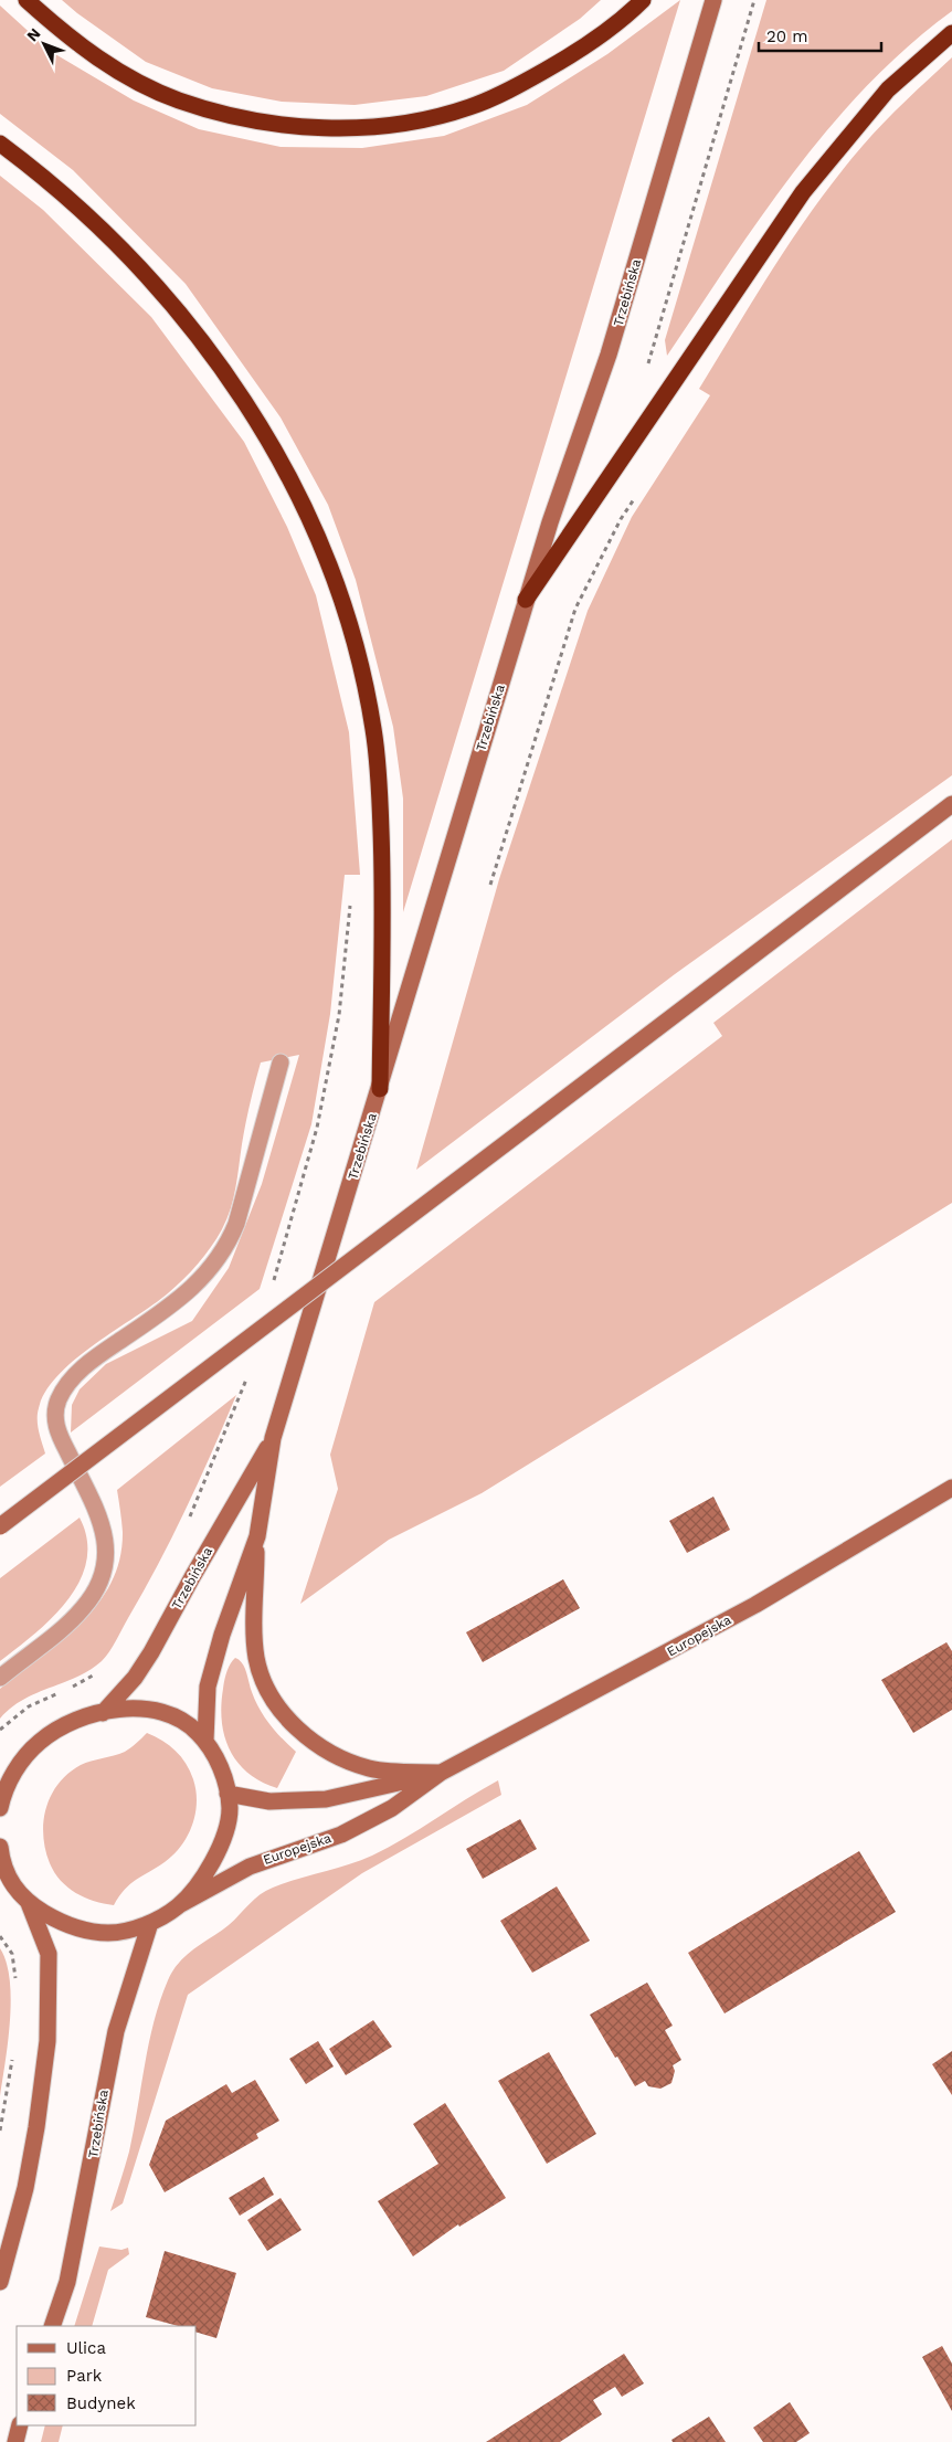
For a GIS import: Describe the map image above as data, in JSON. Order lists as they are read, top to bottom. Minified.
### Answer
{"streets":{"main road":["Trzebińska","Europejska"]},"legend":["Ulica","Park","Budynek"],"scale_bar":"20 m","north":"top left"}
